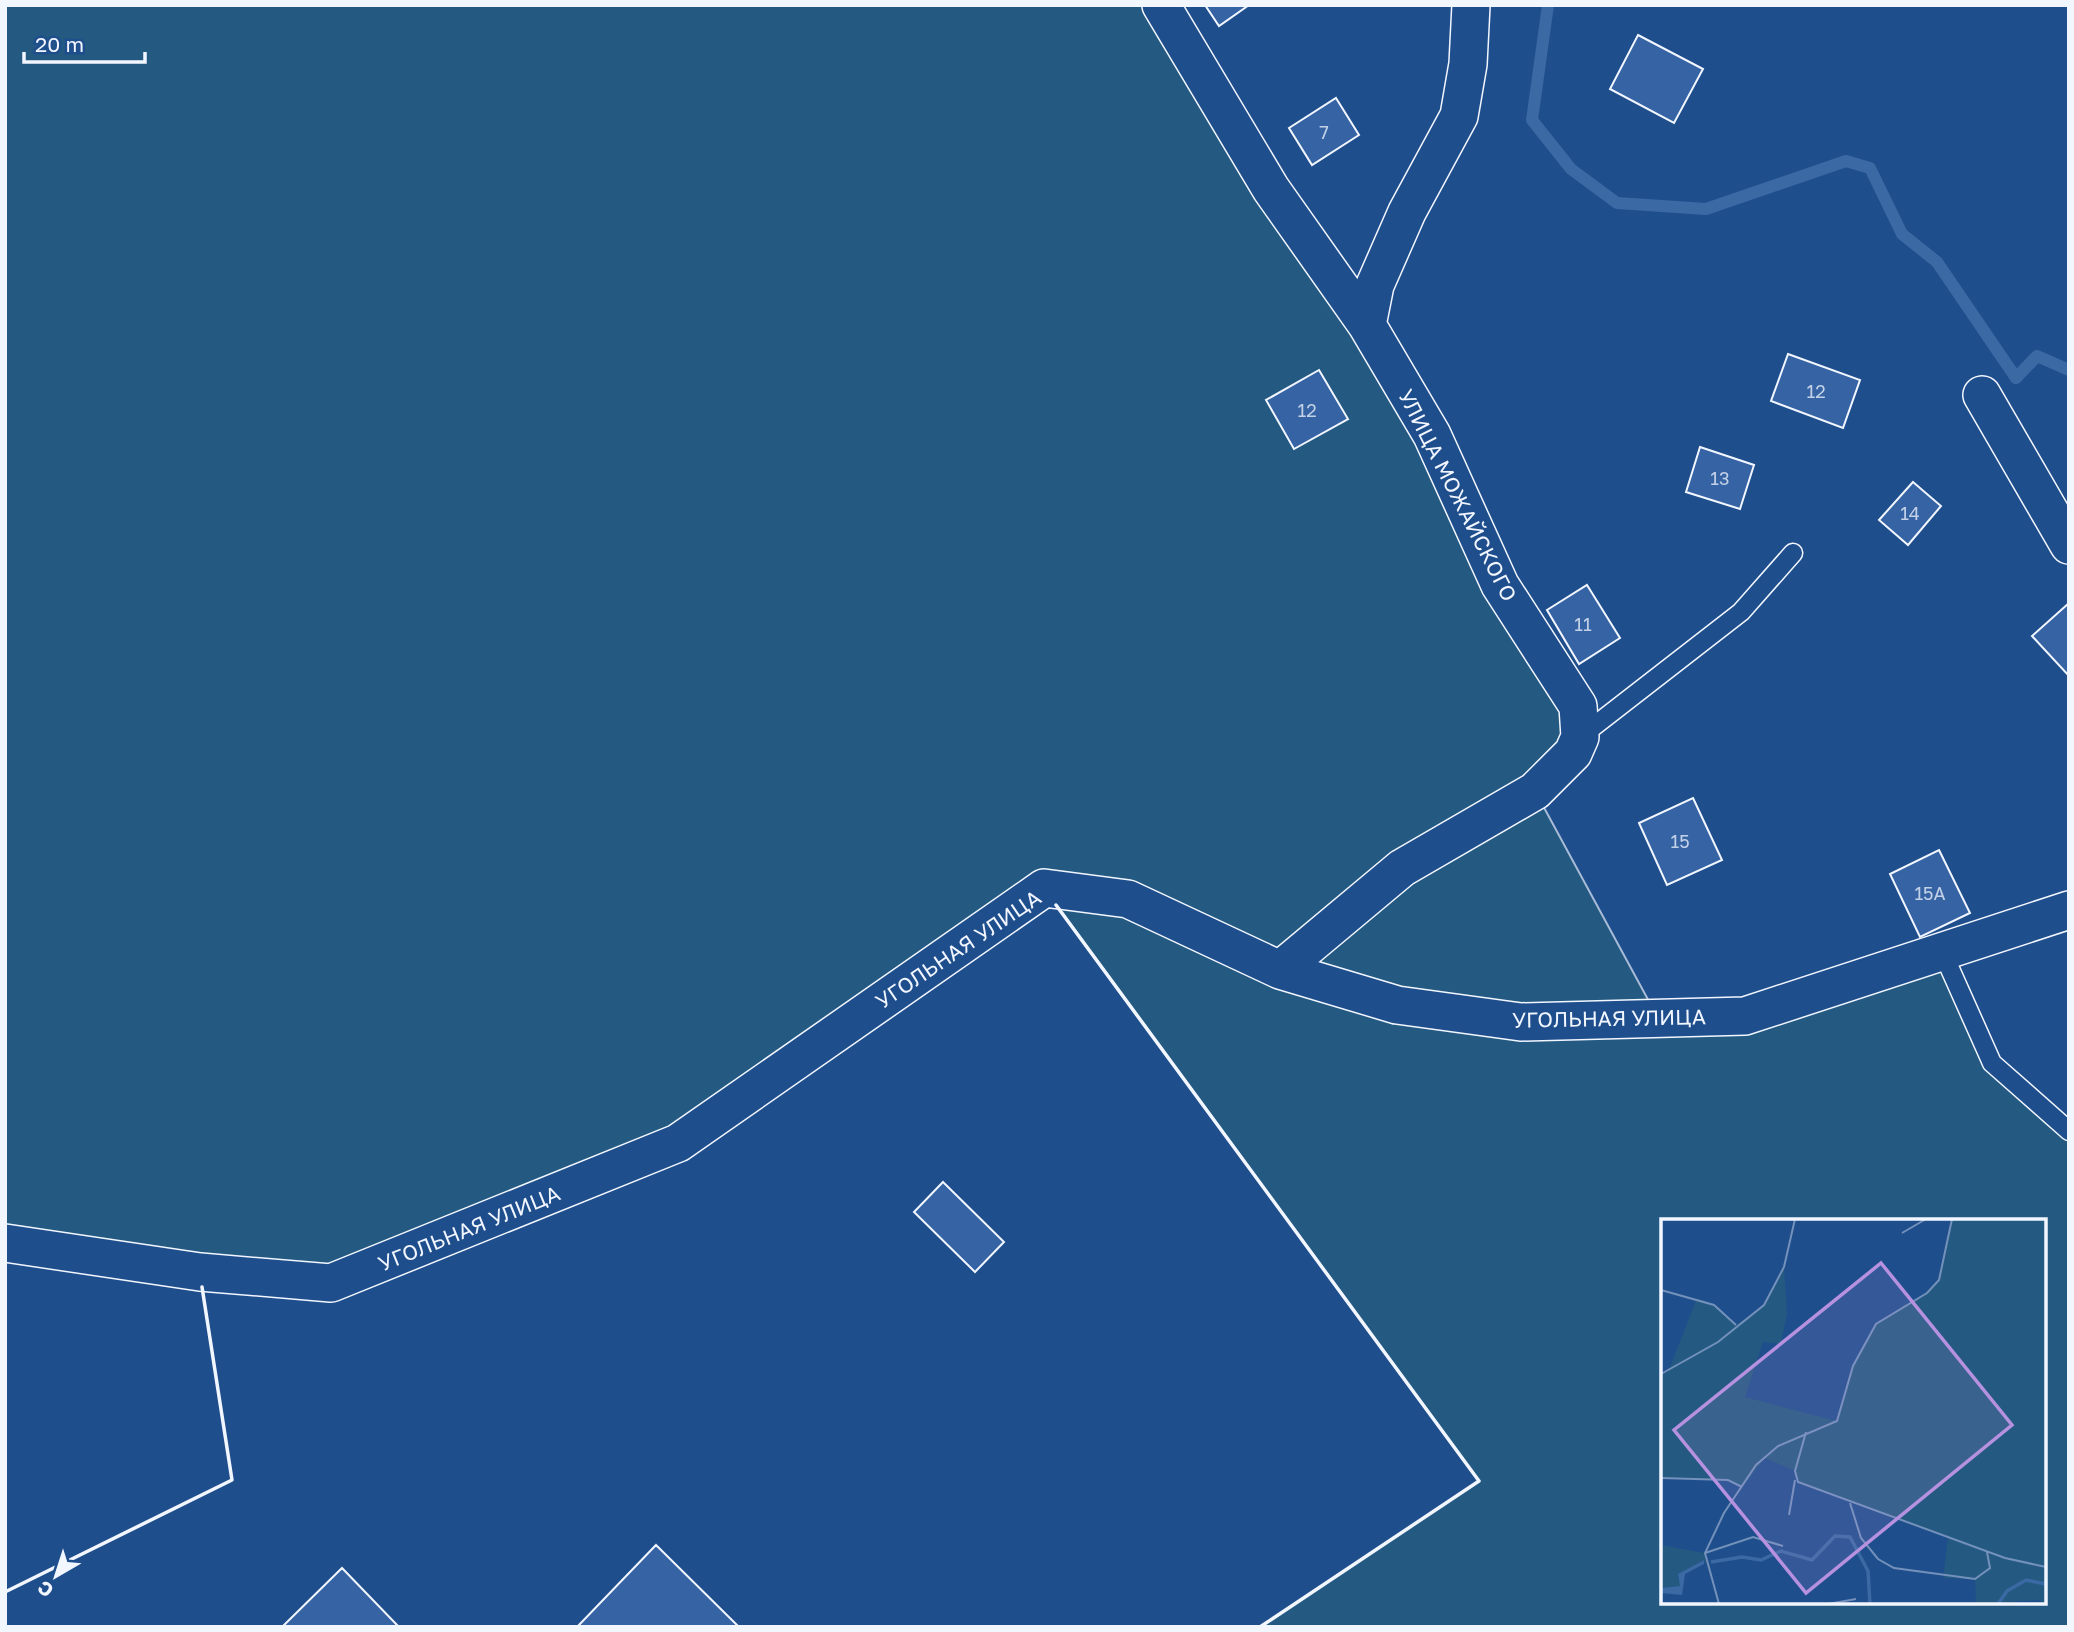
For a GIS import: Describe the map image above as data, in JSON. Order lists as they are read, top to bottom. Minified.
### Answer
{"streets":{"street":["УЛИЦА МОЖАЙСКОГО","УГОЛЬНАЯ УЛИЦА"]},"house_numbers":["7","12","12","13","14","11","15","15А"],"scale_bar":"20 m","north":"bottom left"}
